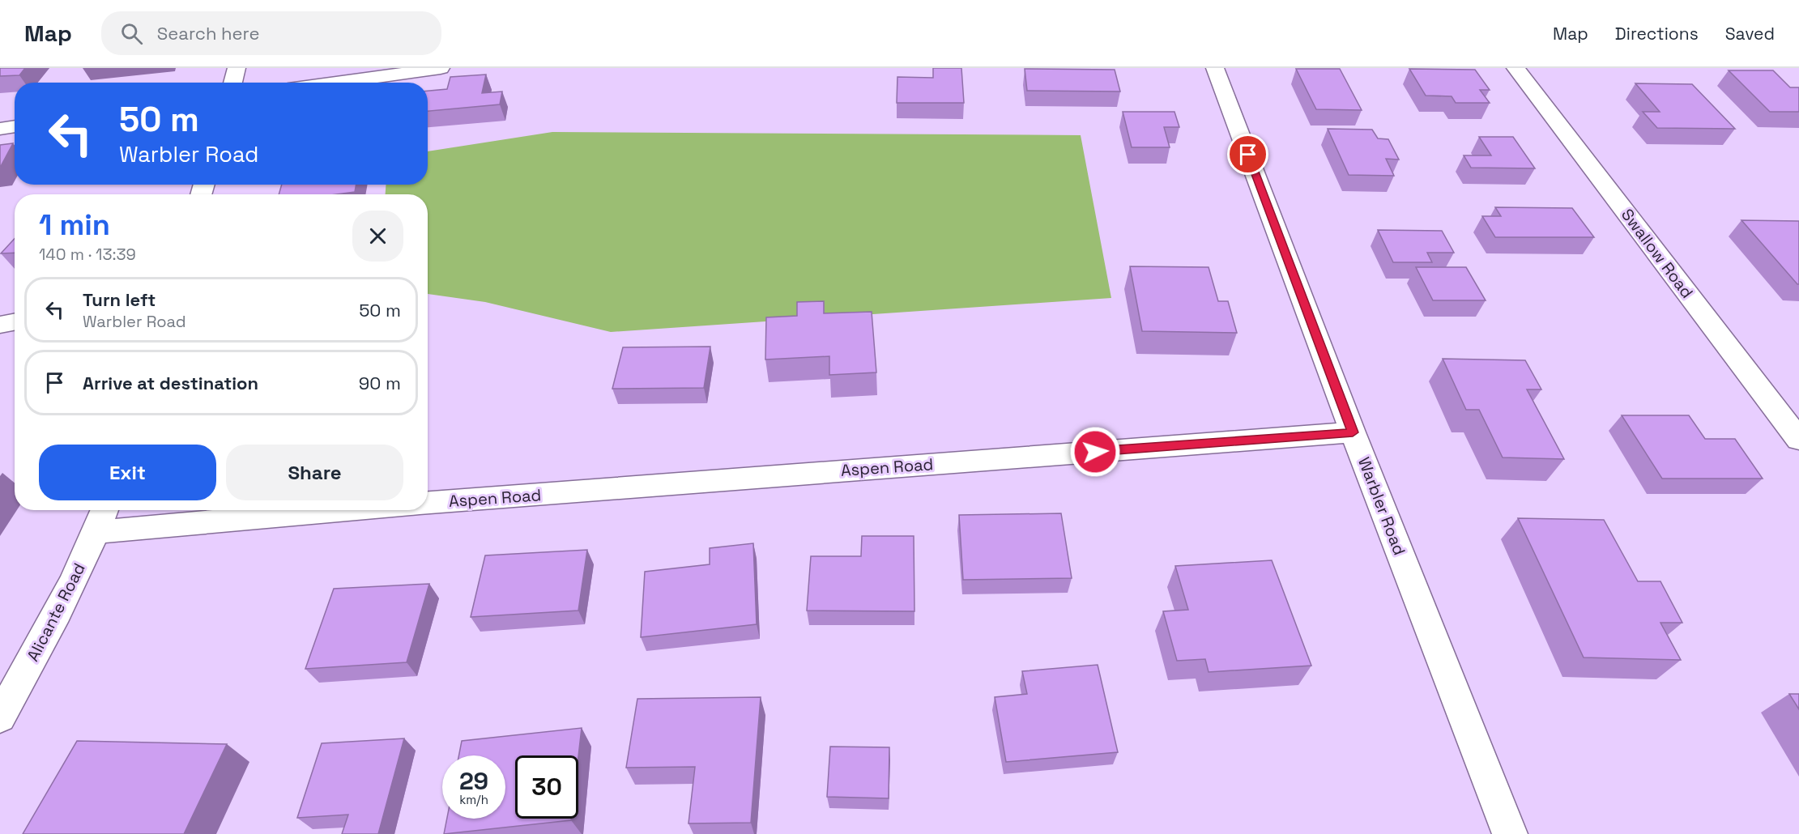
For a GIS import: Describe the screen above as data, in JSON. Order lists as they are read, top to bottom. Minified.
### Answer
{"streets":{"street":["Swallow Road","Aspen Road","Warbler Road","Alicante Road"]},"crossings":[["Aspen Road","Warbler Road"],["Aspen Road","Alicante Road"]],"page":{"header":"Map","search":"Search here","nav":["Map","Directions","Saved"],"turn":["50 m","Warbler Road"],"heading":["1 min","140 m · 13:39"],"list":[{"name":"Turn left","note":"Warbler Road","value":"50 m"},{"name":"Arrive at destination","value":"90 m"}],"buttons":["Exit","Share"],"speed":"29 km/h","limit":"30"}}
